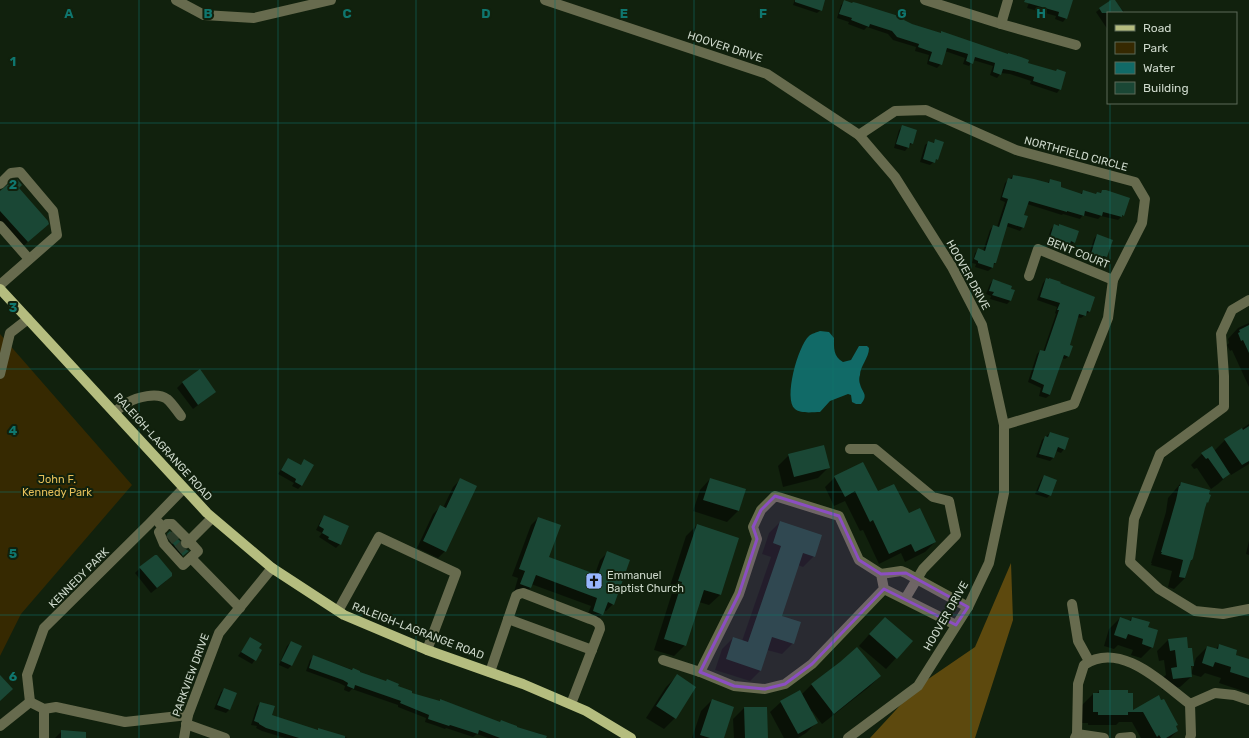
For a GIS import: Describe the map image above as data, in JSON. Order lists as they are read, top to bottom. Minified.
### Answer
{"streets":{"main road":["RALEIGH-LAGRANGE ROAD"],"street":["HOOVER DRIVE","NORTHFIELD CIRCLE","BENT COURT","KENNEDY PARK","PARKVIEW DRIVE"]},"crossings":[["HOOVER DRIVE","NORTHFIELD CIRCLE"],["NORTHFIELD CIRCLE","BENT COURT"],["RALEIGH-LAGRANGE ROAD","KENNEDY PARK"],["RALEIGH-LAGRANGE ROAD","PARKVIEW DRIVE"]],"parks":["John F. Kennedy Park"],"places":{"church":["Emmanuel Baptist Church"]},"legend":["Road","Park","Water","Building"],"grid":{"columns":["A","B","C","D","E","F","G","H"],"rows":["1","2","3","4","5","6"]}}
